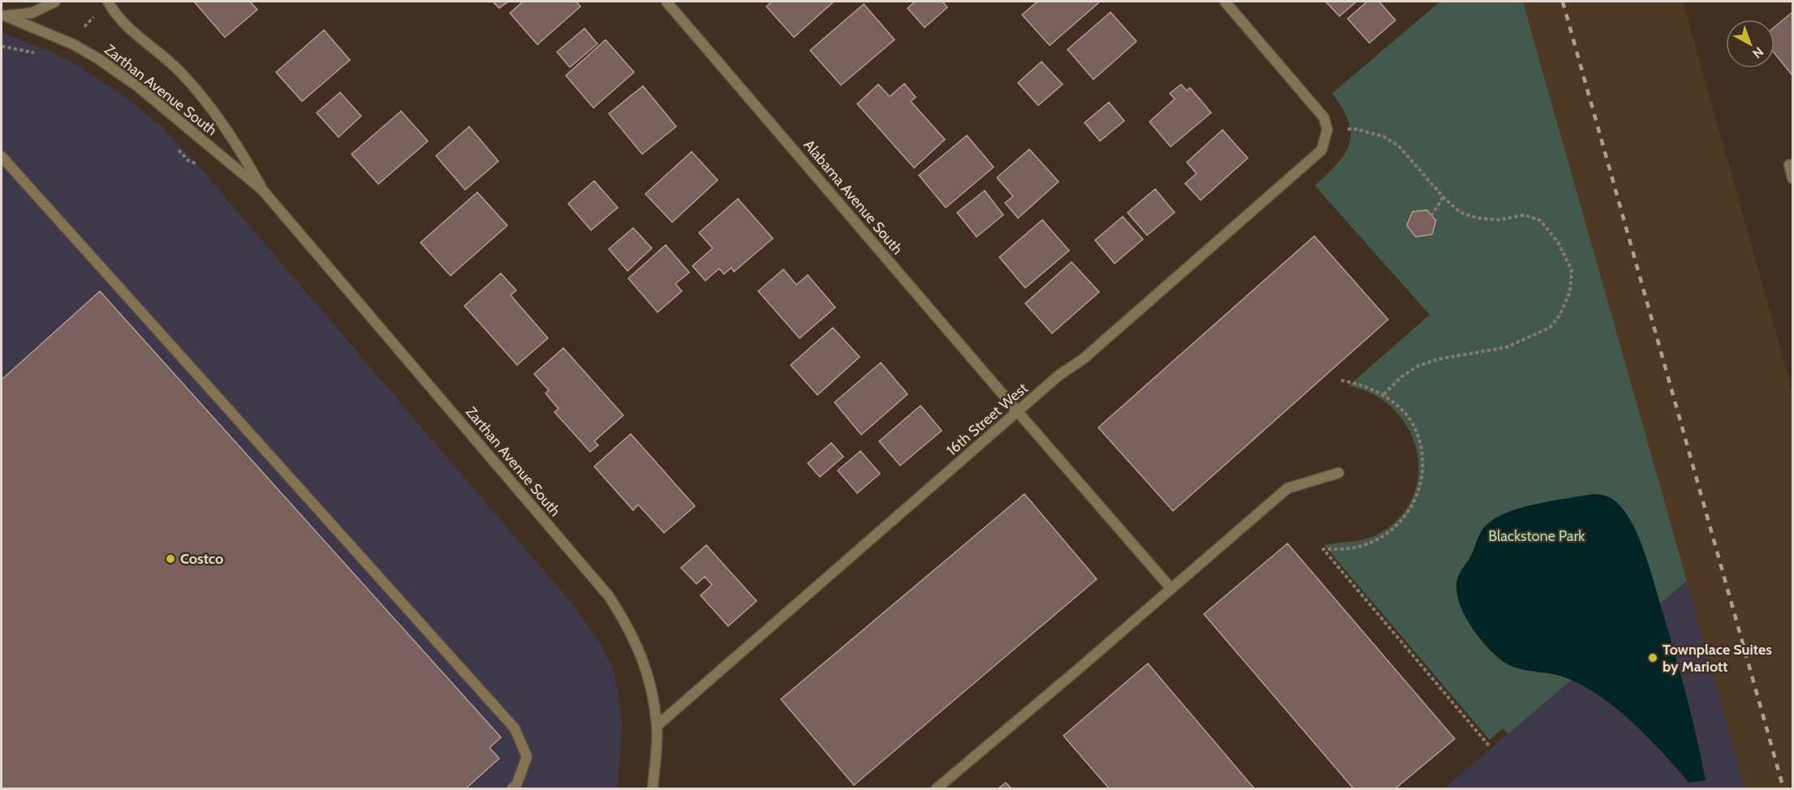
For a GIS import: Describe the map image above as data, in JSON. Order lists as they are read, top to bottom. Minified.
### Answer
{"streets":{"street":["Zarthan Avenue South","Alabama Avenue South","16th Street West"]},"crossings":[["Zarthan Avenue South","16th Street West"],["Alabama Avenue South","16th Street West"]],"parks":["Blackstone Park"],"places":["Costco","Townplace Suites by Mariott"],"north":"bottom right"}
